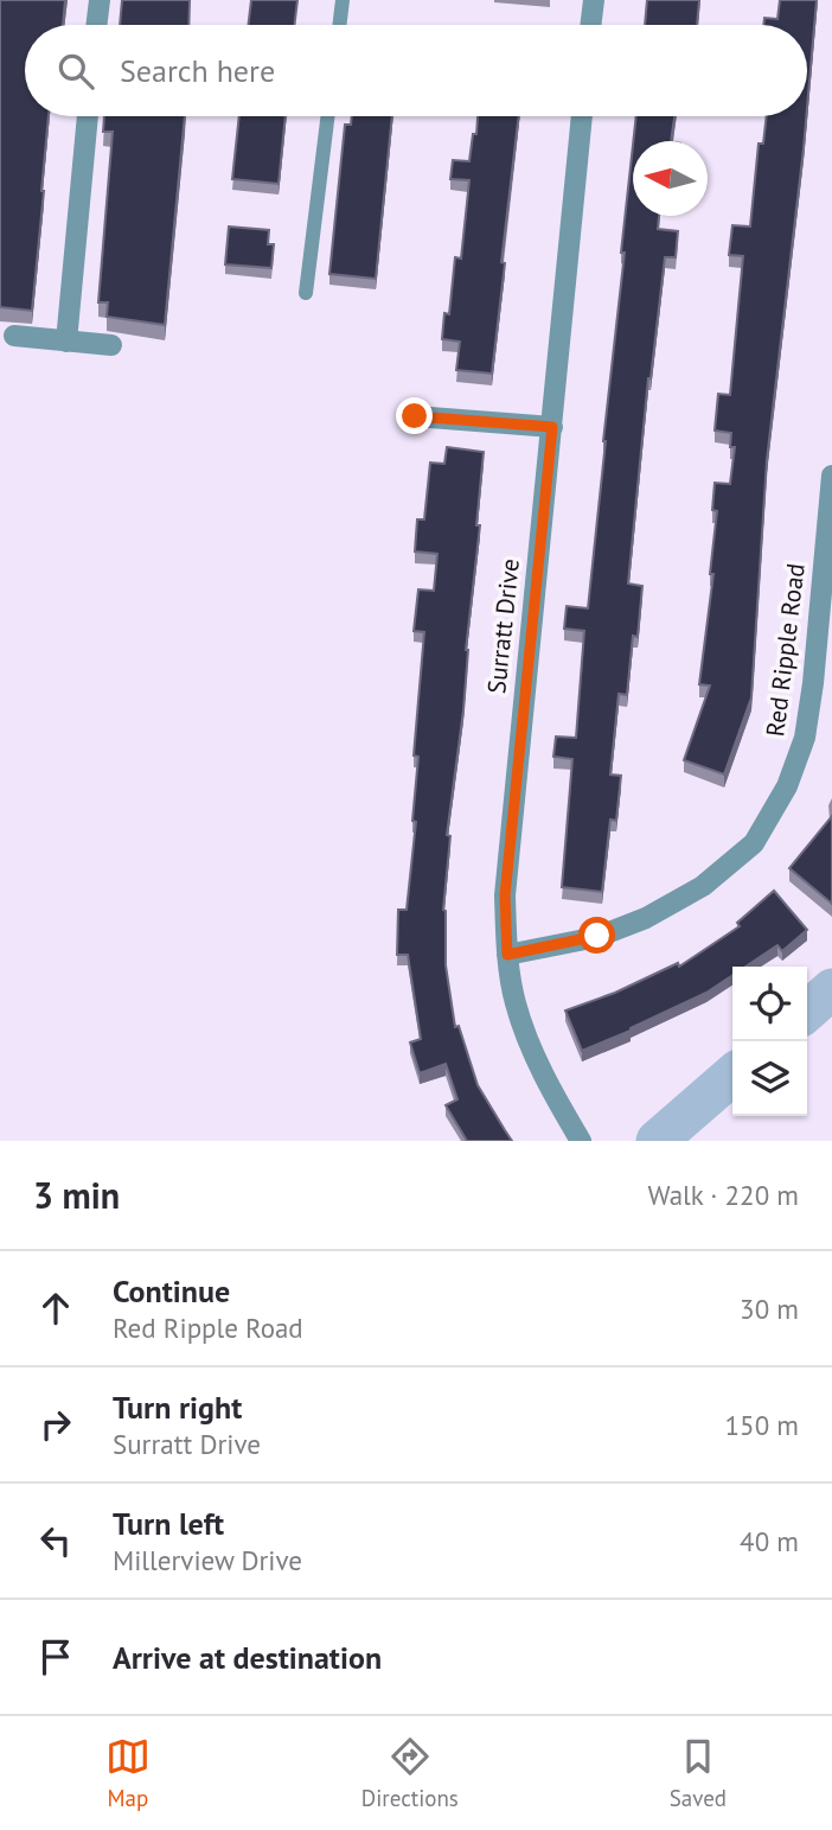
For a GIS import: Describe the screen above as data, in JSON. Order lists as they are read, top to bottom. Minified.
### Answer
{"streets":{"street":["Surratt Drive","Red Ripple Road"]},"crossings":[["Surratt Drive","Red Ripple Road"]],"north":"left","page":{"search":"Search here","heading":["3 min","Walk · 220 m"],"list":[["Continue","Red Ripple Road","30 m"],["Turn right","Surratt Drive","150 m"],["Turn left","Millerview Drive","40 m"],"Arrive at destination"],"nav":["Map","Directions","Saved"]}}
